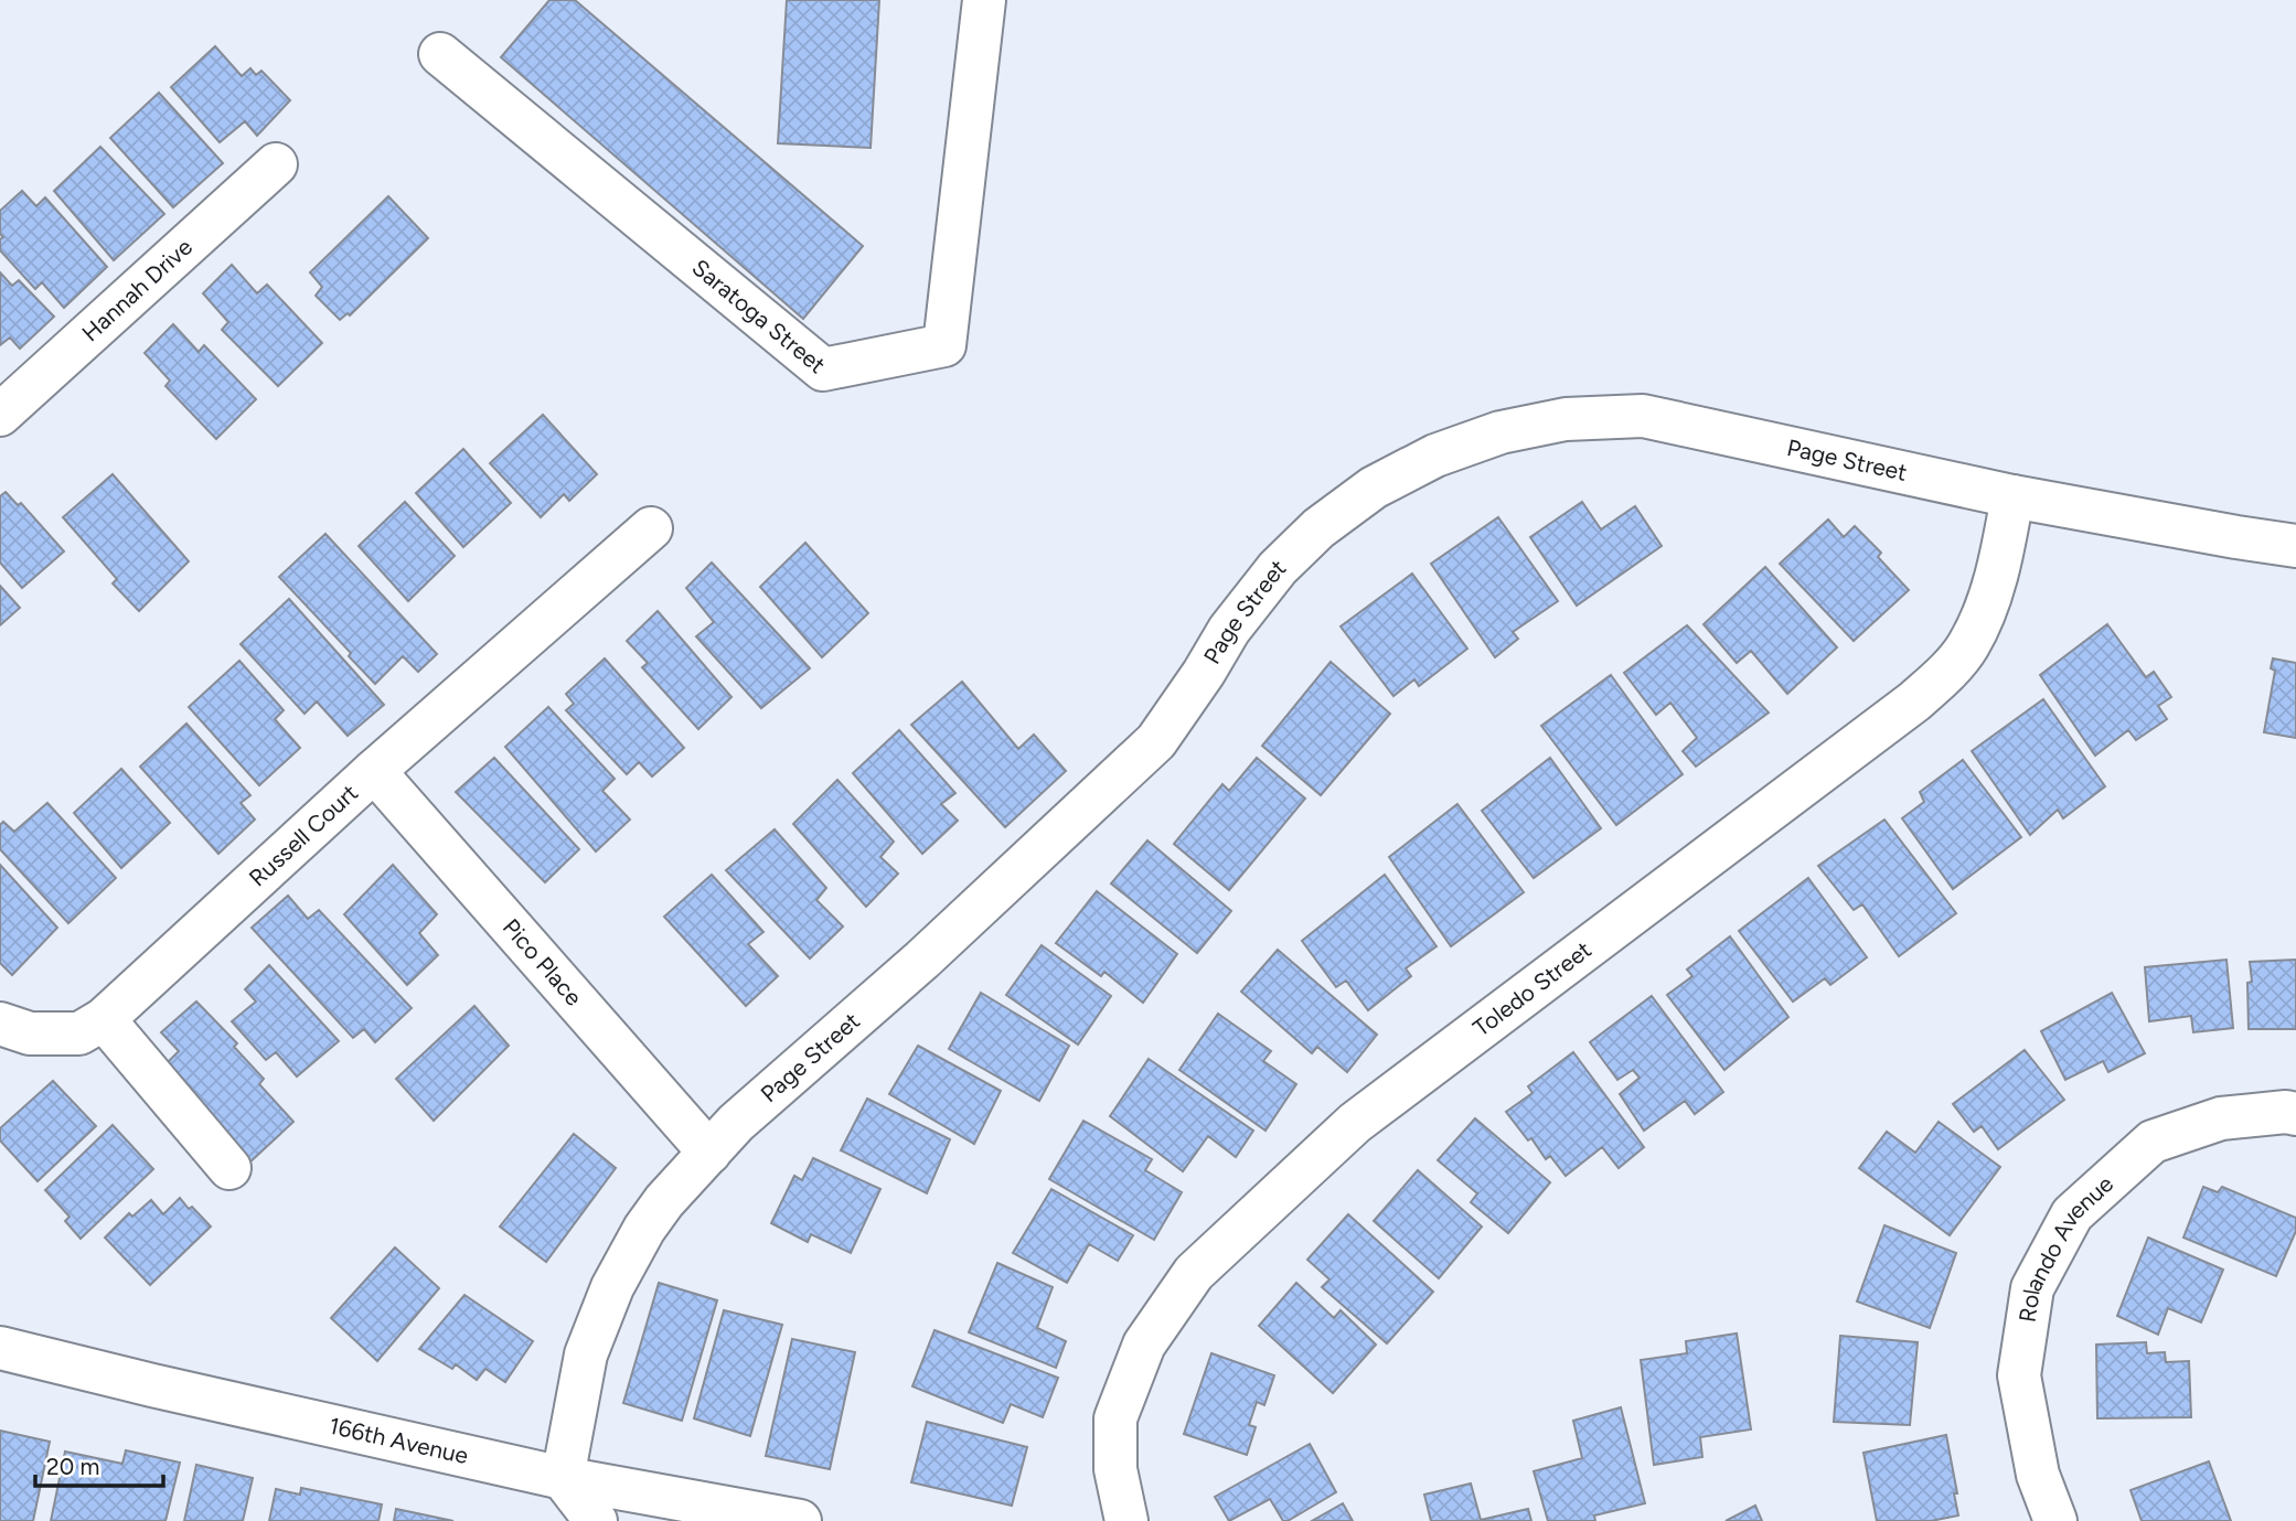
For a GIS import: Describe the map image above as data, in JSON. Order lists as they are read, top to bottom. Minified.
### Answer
{"streets":{"street":["Hannah Drive","Saratoga Street","Page Street","Russell Court","Pico Place","Toledo Street","Rolando Avenue","166th Avenue"]},"crossings":[["Page Street","Pico Place"],["Page Street","Toledo Street"],["Page Street","166th Avenue"],["Russell Court","Pico Place"]],"scale_bar":"20 m"}
